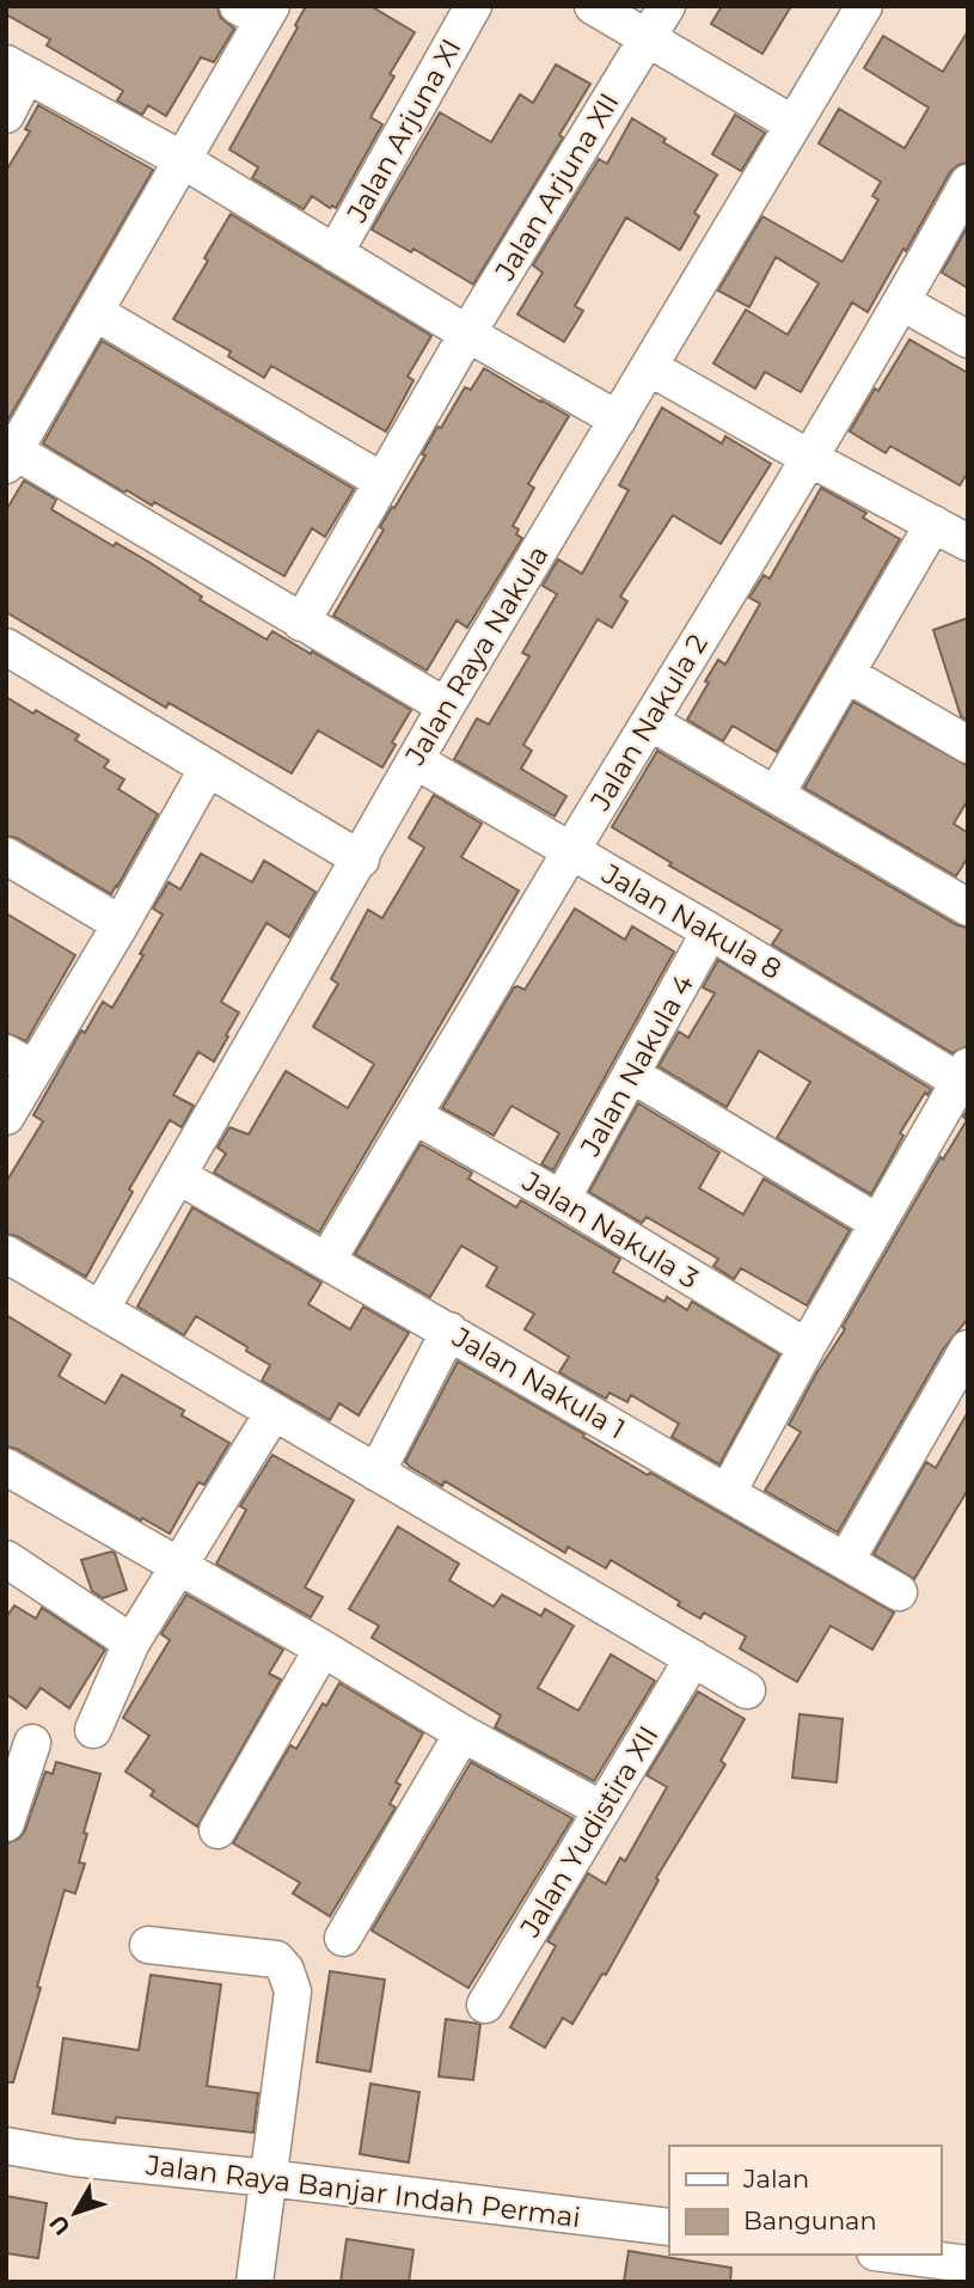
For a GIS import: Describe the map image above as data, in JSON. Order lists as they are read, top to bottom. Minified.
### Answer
{"streets":{"street":["Jalan Arjuna XI","Jalan Arjuna XII","Jalan Raya Nakula","Jalan Nakula 2","Jalan Nakula 8","Jalan Nakula 4","Jalan Nakula 3","Jalan Nakula 1","Jalan Yudistira XII","Jalan Raya Banjar Indah Permai"]},"crossings":[["Jalan Raya Nakula","Jalan Nakula 8"],["Jalan Raya Nakula","Jalan Nakula 1"],["Jalan Nakula 2","Jalan Nakula 8"],["Jalan Nakula 2","Jalan Nakula 3"],["Jalan Nakula 2","Jalan Nakula 1"],["Jalan Nakula 8","Jalan Nakula 4"],["Jalan Nakula 4","Jalan Nakula 3"]],"legend":["Jalan","Bangunan"],"north":"bottom left"}
